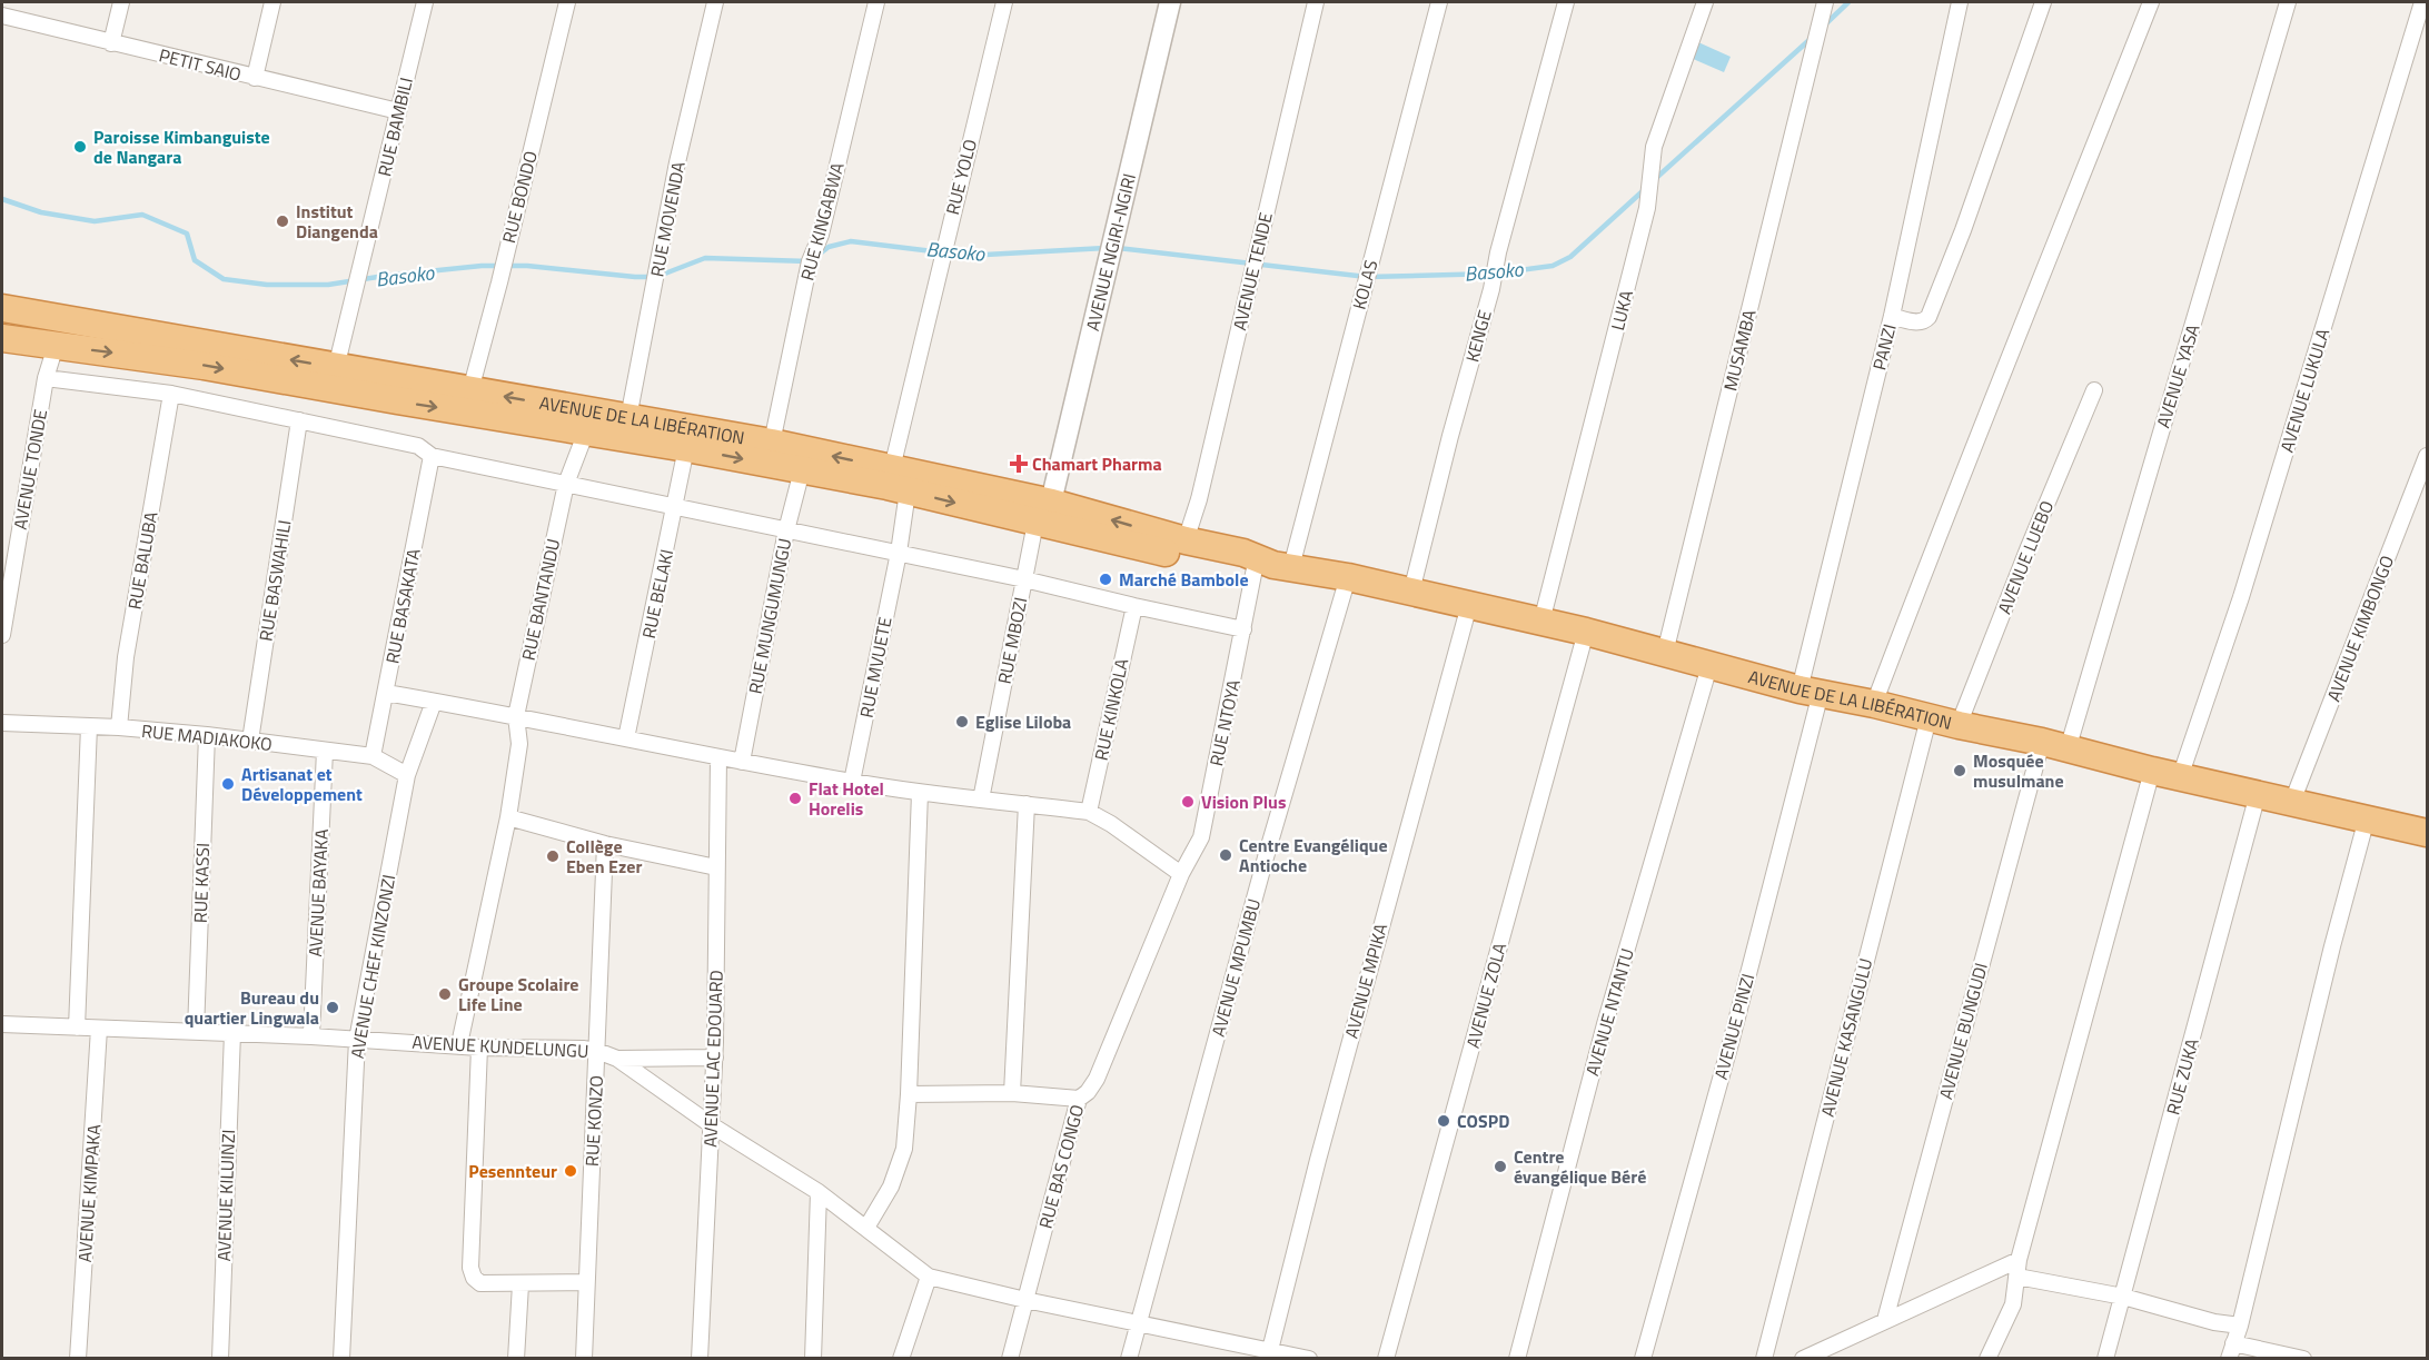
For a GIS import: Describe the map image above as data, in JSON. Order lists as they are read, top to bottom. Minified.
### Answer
{"streets":{"highway":["AVENUE DE LA LIBÉRATION"],"street":["PETIT SAIO","RUE BAMBILI","RUE YOLO","RUE BONDO","RUE MOVENDA","RUE KINGABWA","AVENUE NGIRI-NGIRI","AVENUE TENDE","KOLAS","LUKA","KENGE","PANZI","MUSAMBA","AVENUE YASA","AVENUE LUKULA","AVENUE TONDE","AVENUE LUEBO","RUE BALUBA","RUE BASWAHILI","RUE BELAKI","RUE BANTANDU","RUE BASAKATA","RUE MUNGUMUNGU","AVENUE KIMBONGO","RUE MBOZI","RUE MVUETE","RUE KINKOLA","RUE NTOYA","RUE MADIAKOKO","RUE KASSI","AVENUE BAYAKA","AVENUE CHEF KINZONZI","AVENUE MPUMBU","AVENUE MPIKA","AVENUE ZOLA","AVENUE NTANTU","AVENUE PINZI","AVENUE BUNGUDI","AVENUE KASANGULU","AVENUE KUNDELUNGU","AVENUE LAC EDOUARD","RUE ZUKA","RUE KONZO","RUE BAS CONGO","AVENUE KIMPAKA","AVENUE KILUINZI"]},"crossings":[["PETIT SAIO","RUE BAMBILI"],["RUE BAMBILI","AVENUE DE LA LIBÉRATION"],["RUE YOLO","AVENUE DE LA LIBÉRATION"],["RUE BONDO","AVENUE DE LA LIBÉRATION"],["RUE MOVENDA","AVENUE DE LA LIBÉRATION"],["RUE KINGABWA","AVENUE DE LA LIBÉRATION"],["AVENUE NGIRI-NGIRI","AVENUE DE LA LIBÉRATION"],["AVENUE NGIRI-NGIRI","RUE MBOZI"],["AVENUE TENDE","AVENUE DE LA LIBÉRATION"],["KOLAS","AVENUE DE LA LIBÉRATION"],["KOLAS","RUE NTOYA"],["LUKA","AVENUE DE LA LIBÉRATION"],["KENGE","AVENUE DE LA LIBÉRATION"],["PANZI","AVENUE DE LA LIBÉRATION"],["PANZI","AVENUE PINZI"],["MUSAMBA","AVENUE DE LA LIBÉRATION"],["AVENUE YASA","AVENUE DE LA LIBÉRATION"],["AVENUE LUKULA","AVENUE DE LA LIBÉRATION"],["AVENUE DE LA LIBÉRATION","AVENUE TONDE"],["AVENUE DE LA LIBÉRATION","AVENUE LUEBO"],["AVENUE DE LA LIBÉRATION","RUE BELAKI"],["AVENUE DE LA LIBÉRATION","RUE BANTANDU"],["AVENUE DE LA LIBÉRATION","RUE MUNGUMUNGU"],["AVENUE DE LA LIBÉRATION","AVENUE KIMBONGO"],["AVENUE DE LA LIBÉRATION","RUE MBOZI"],["AVENUE DE LA LIBÉRATION","RUE MVUETE"],["AVENUE DE LA LIBÉRATION","RUE NTOYA"],["AVENUE DE LA LIBÉRATION","AVENUE MPUMBU"],["AVENUE DE LA LIBÉRATION","AVENUE MPIKA"],["AVENUE DE LA LIBÉRATION","AVENUE ZOLA"],["AVENUE DE LA LIBÉRATION","AVENUE NTANTU"],["AVENUE DE LA LIBÉRATION","AVENUE PINZI"],["AVENUE DE LA LIBÉRATION","AVENUE BUNGUDI"],["AVENUE DE LA LIBÉRATION","AVENUE KASANGULU"],["AVENUE DE LA LIBÉRATION","RUE ZUKA"],["RUE BALUBA","RUE MADIAKOKO"],["RUE BASWAHILI","RUE MADIAKOKO"],["RUE BANTANDU","AVENUE KUNDELUNGU"],["RUE BASAKATA","RUE MADIAKOKO"],["RUE NTOYA","RUE BAS CONGO"],["RUE MADIAKOKO","RUE KASSI"],["RUE MADIAKOKO","AVENUE BAYAKA"],["RUE MADIAKOKO","AVENUE CHEF KINZONZI"],["RUE KASSI","AVENUE KUNDELUNGU"],["AVENUE BAYAKA","AVENUE KUNDELUNGU"],["AVENUE CHEF KINZONZI","AVENUE KUNDELUNGU"],["AVENUE KUNDELUNGU","AVENUE LAC EDOUARD"],["AVENUE KUNDELUNGU","RUE KONZO"],["AVENUE KUNDELUNGU","AVENUE KIMPAKA"],["AVENUE KUNDELUNGU","AVENUE KILUINZI"]],"water":["Basoko"],"places":{"other":["Paroisse Kimbanguiste de Nangara","Institut Diangenda","Marché Bambole","Eglise Liloba","Mosquée musulmane","Artisanat et Développement","Flat Hotel Horelis","Vision Plus","Centre Evangélique Antioche","Collège Eben Ezer","Groupe Scolaire Life Line","Bureau du quartier Lingwala","COSPD","Centre évangélique Béré","Pesennteur"],"health":["Chamart Pharma"]}}
